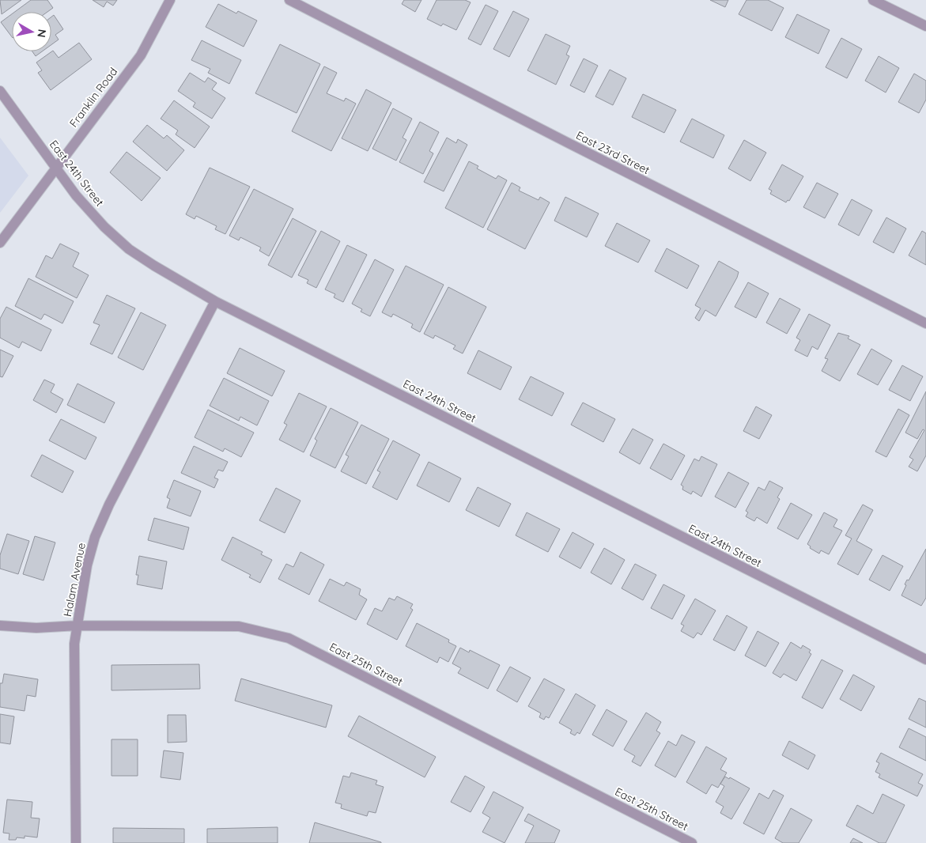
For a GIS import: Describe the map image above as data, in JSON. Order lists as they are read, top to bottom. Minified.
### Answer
{"streets":{"street":["Franklin Road","East 23rd Street","East 24th Street","Halam Avenue","East 25th Street"]},"crossings":[["Franklin Road","East 24th Street"],["East 24th Street","Halam Avenue"],["Halam Avenue","East 25th Street"]],"north":"right"}
